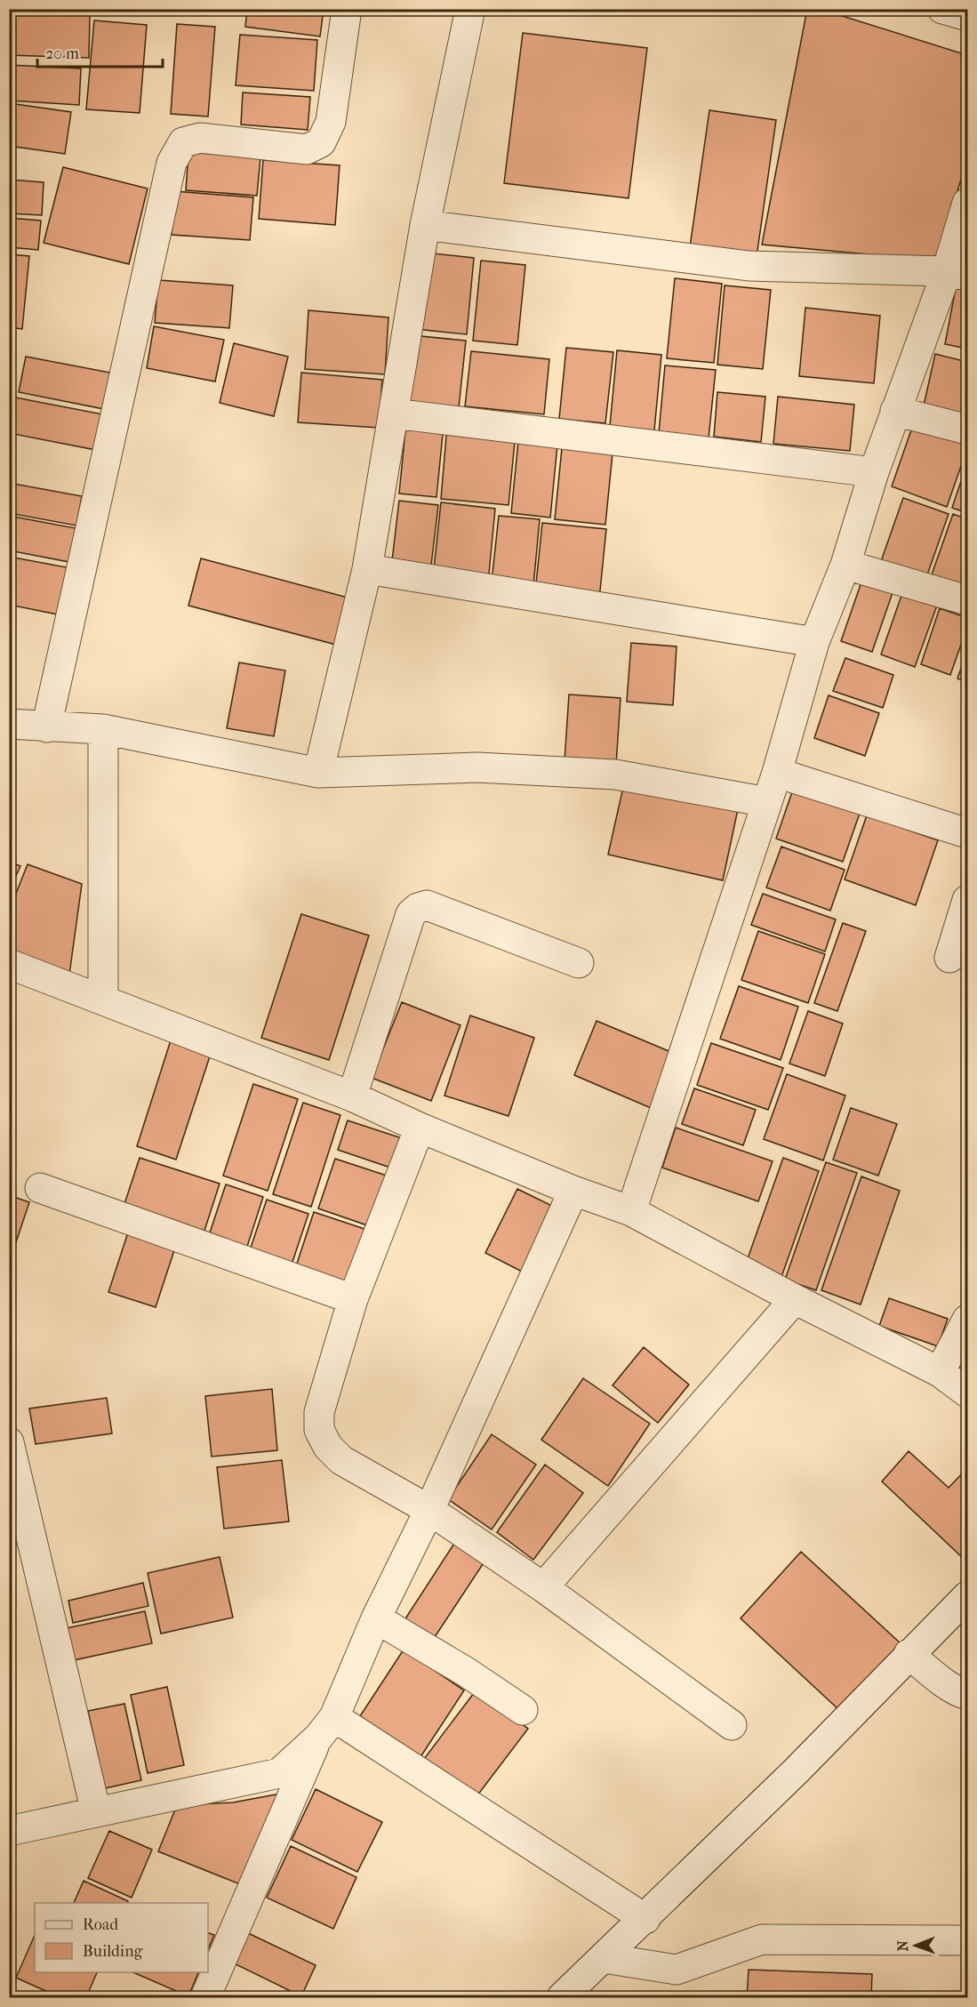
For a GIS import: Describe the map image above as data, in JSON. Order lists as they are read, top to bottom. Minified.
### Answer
{"legend":["Road","Building"],"scale_bar":"20 m","north":"left"}
